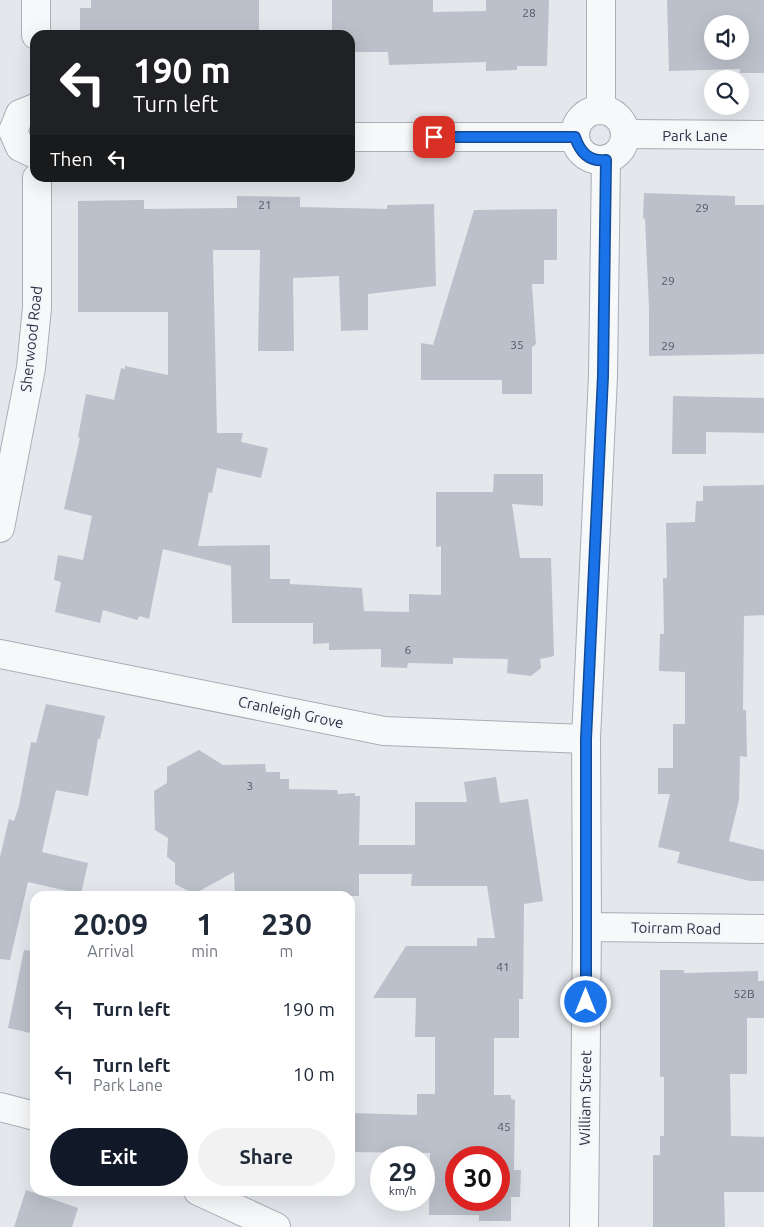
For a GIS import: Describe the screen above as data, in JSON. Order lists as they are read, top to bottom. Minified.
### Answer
{"streets":{"street":["Park Lane","Sherwood Road","Cranleigh Grove","Toirram Road","William Street"]},"crossings":[["Park Lane","William Street"],["Cranleigh Grove","William Street"],["Toirram Road","William Street"]],"house_numbers":["28","21","29","29","35","29","6","3","41","52B","45"],"page":{"turn":["190 m","Turn left"],"then":"Then","eta":["20:09","Arrival","1","min","230","m"],"list":[{"name":"Turn left","value":"190 m"},{"name":"Turn left","note":"Park Lane","value":"10 m"}],"buttons":["Exit","Share"],"speed":"29 km/h","limit":"30"}}
